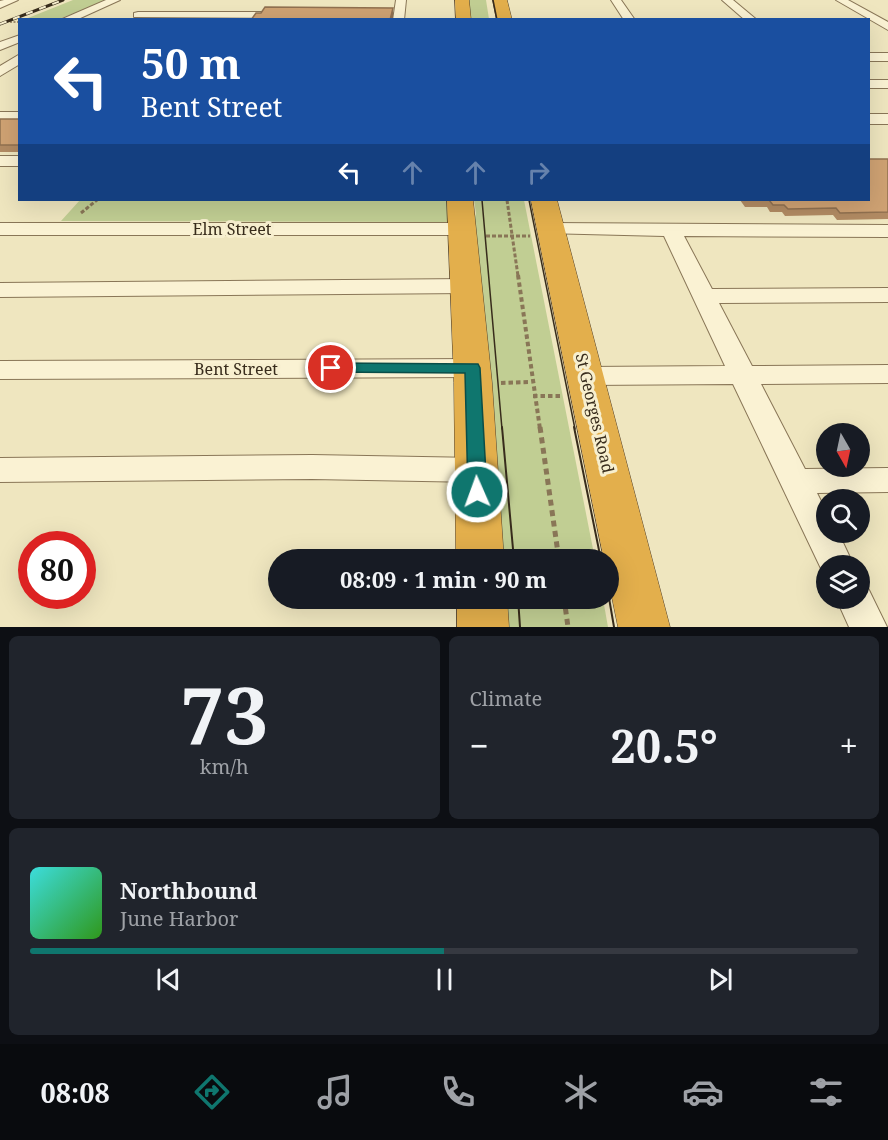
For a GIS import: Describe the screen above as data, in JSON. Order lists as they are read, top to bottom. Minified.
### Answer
{"streets":{"highway":["St Georges Road"],"street":["Elm Street","Bent Street"]},"north":"bottom","page":{"turn":["50 m","Bent Street"],"limit":"80","trip":"08:09 · 1 min · 90 m","tile":[["73","km/h"],"Climate"],"heat":["−","20.5°","+"],"song":["Northbound","June Harbor"],"tabs":"08:08"}}
